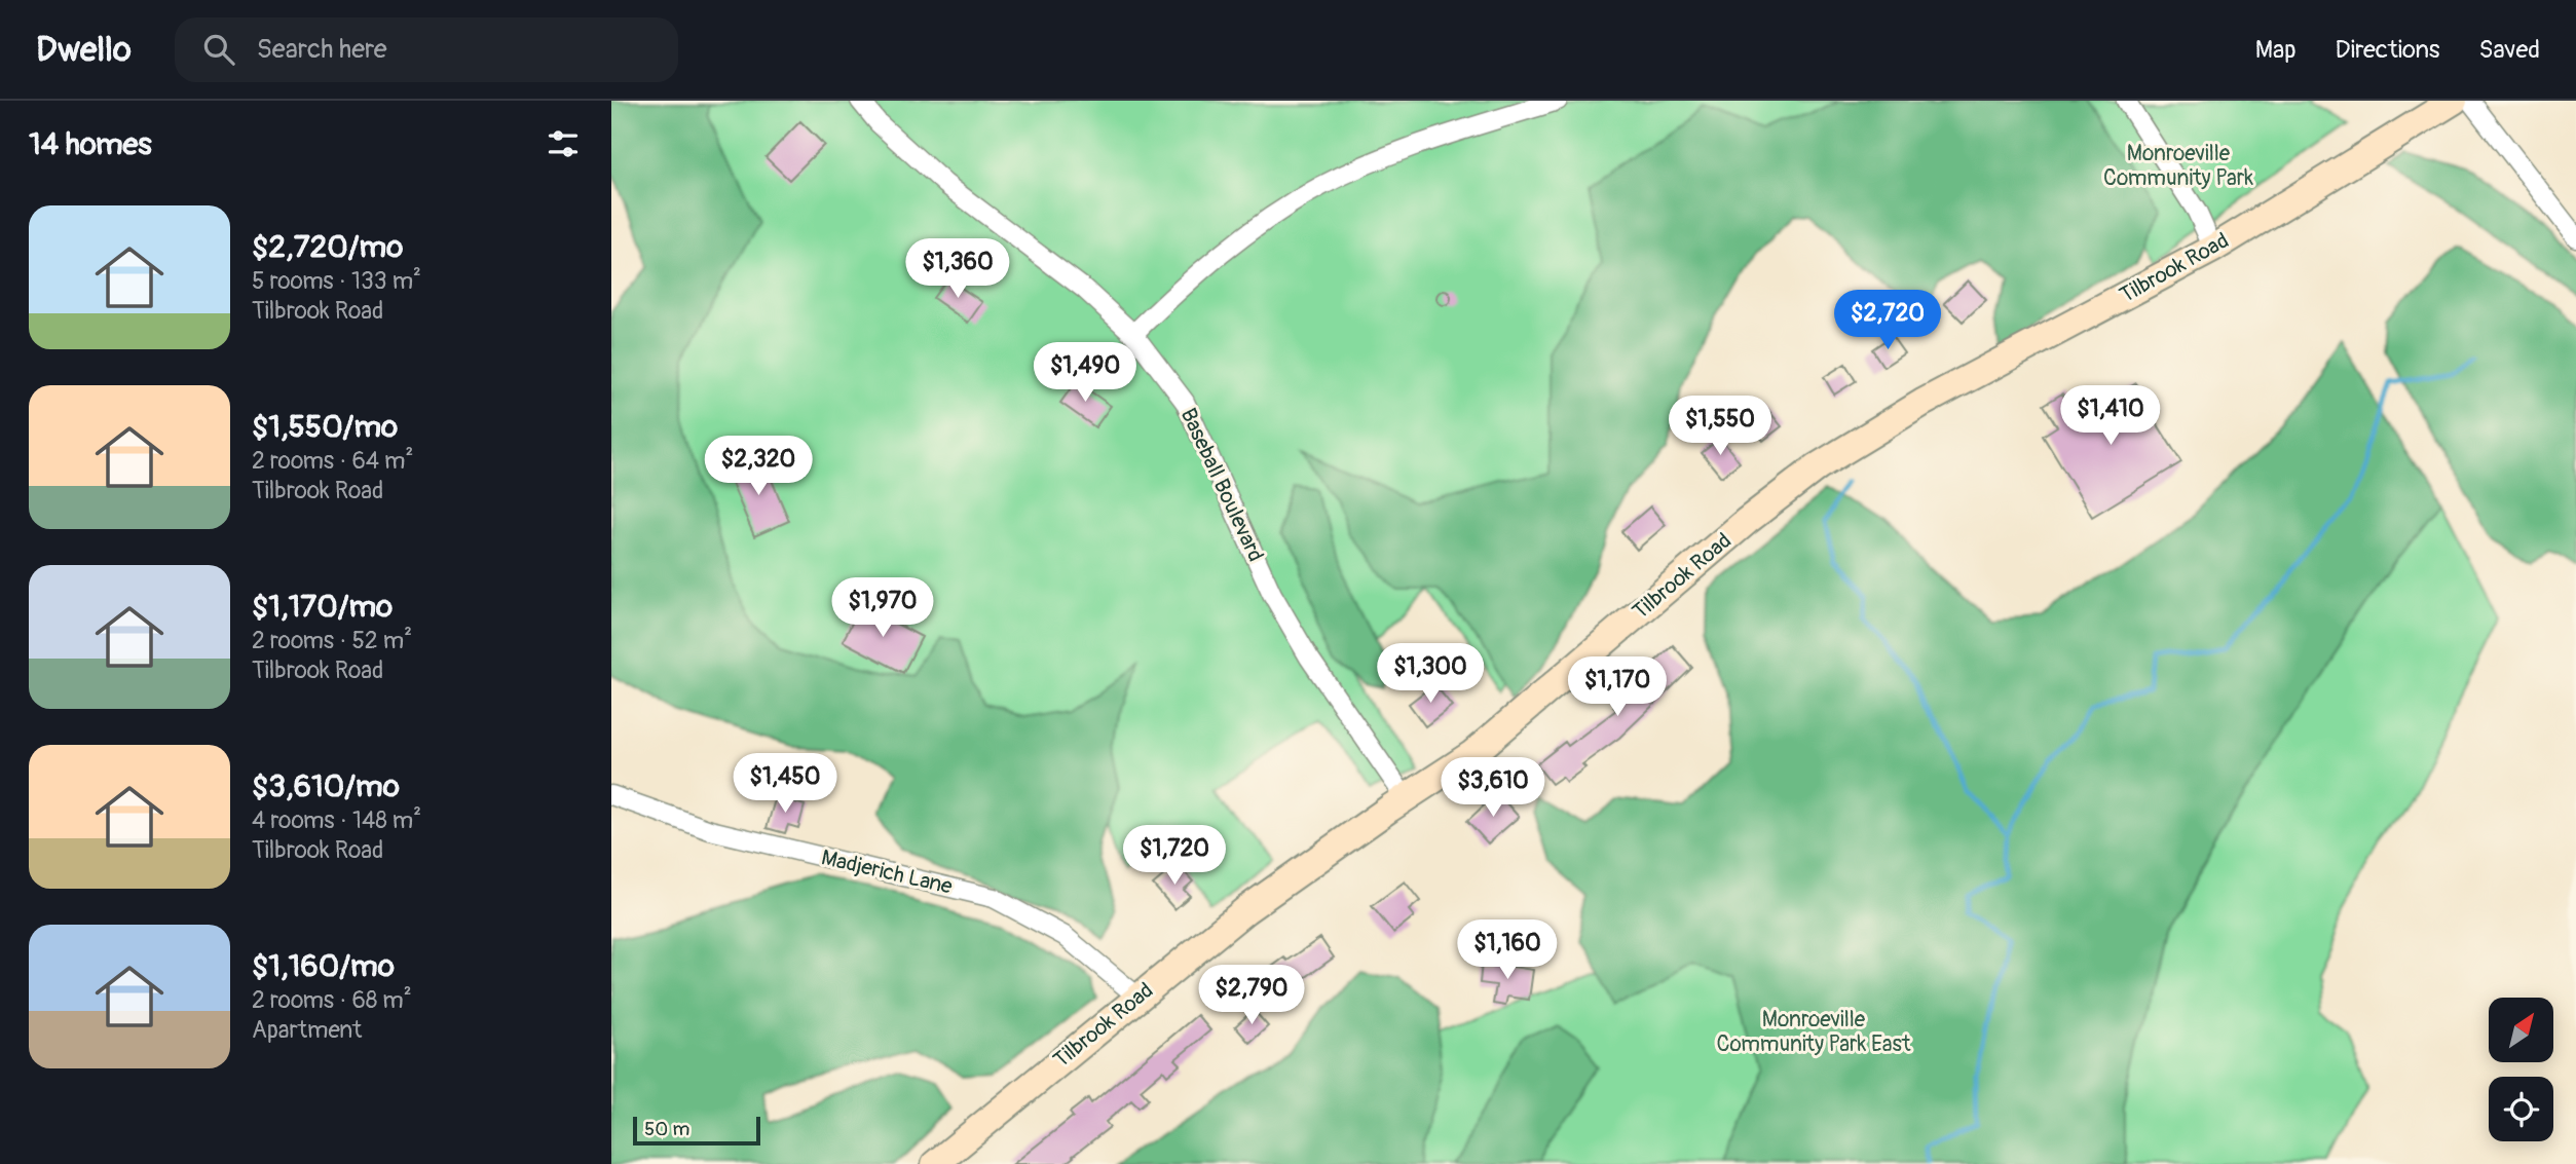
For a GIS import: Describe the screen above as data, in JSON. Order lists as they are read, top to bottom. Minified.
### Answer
{"streets":{"street":["Tilbrook Road","Baseball Boulevard","Madjerich Lane"]},"crossings":[["Tilbrook Road","Baseball Boulevard"],["Tilbrook Road","Madjerich Lane"]],"parks":["Monroeville Community Park","Monroeville Community Park East"],"scale_bar":"50 m","north":"top right","page":{"header":"Dwello","search":"Search here","nav":["Map","Directions","Saved"],"heading":"14 homes","list":[{"name":"$2,720/mo","note":"5 rooms · 133 m² · Tilbrook Road"},{"name":"$1,550/mo","note":"2 rooms · 64 m² · Tilbrook Road"},{"name":"$1,170/mo","note":"2 rooms · 52 m² · Tilbrook Road"},{"name":"$3,610/mo","note":"4 rooms · 148 m² · Tilbrook Road"},{"name":"$1,160/mo","note":"2 rooms · 68 m² · Apartment"}],"price":["$1,360","$2,720","$1,490","$1,410","$1,550","$2,320","$1,970","$1,300","$1,170","$1,450","$3,610","$1,720","$1,160","$2,790"],"scale":"50 m"}}
